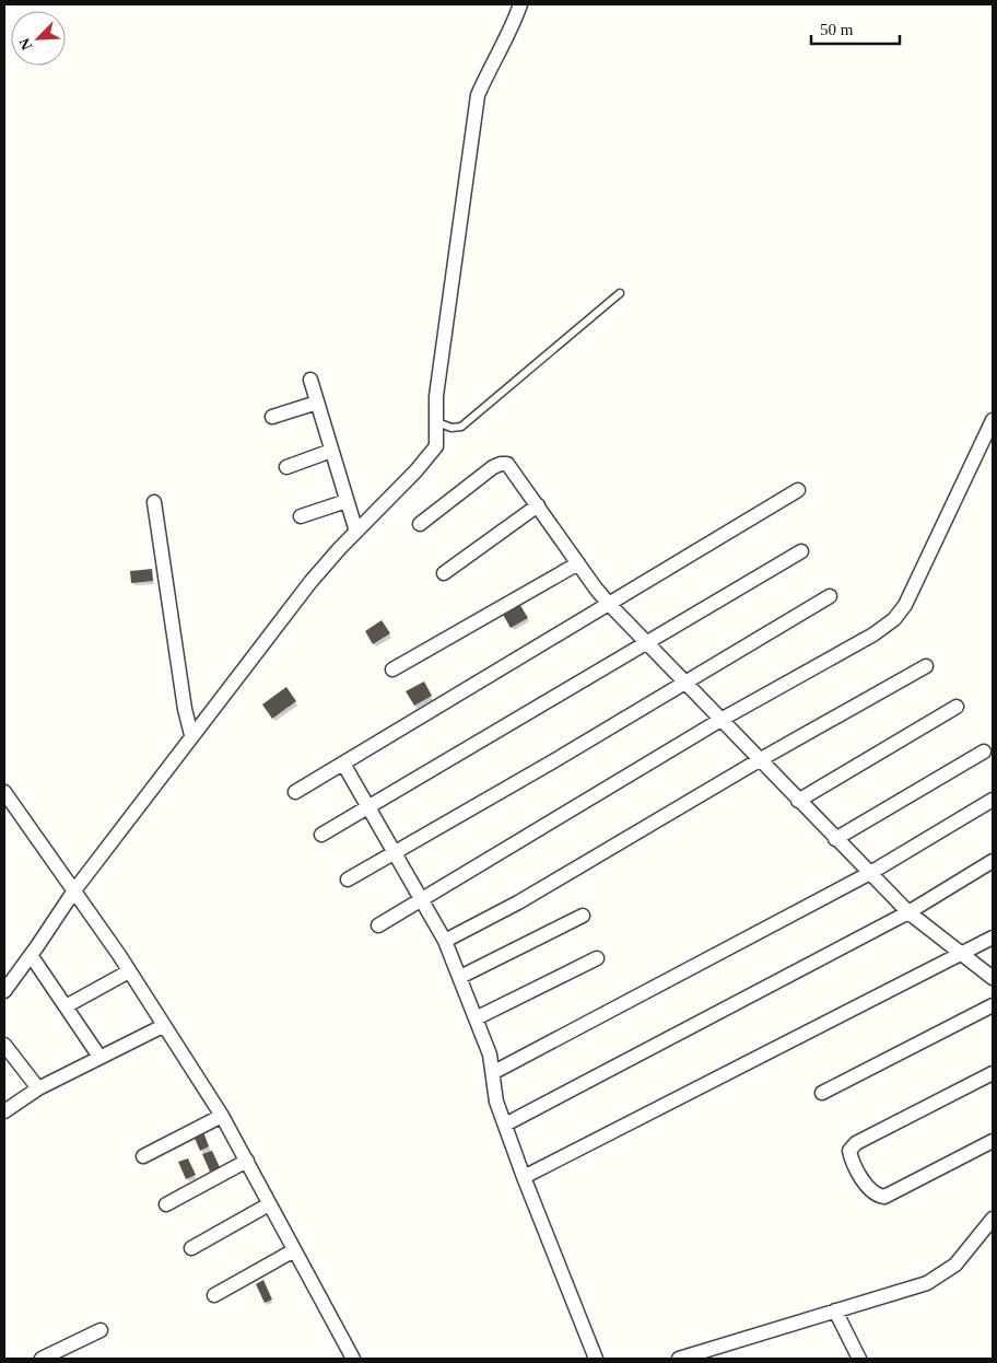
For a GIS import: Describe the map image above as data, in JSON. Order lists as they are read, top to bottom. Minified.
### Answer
{"scale_bar":"50 m","north":"bottom left"}
